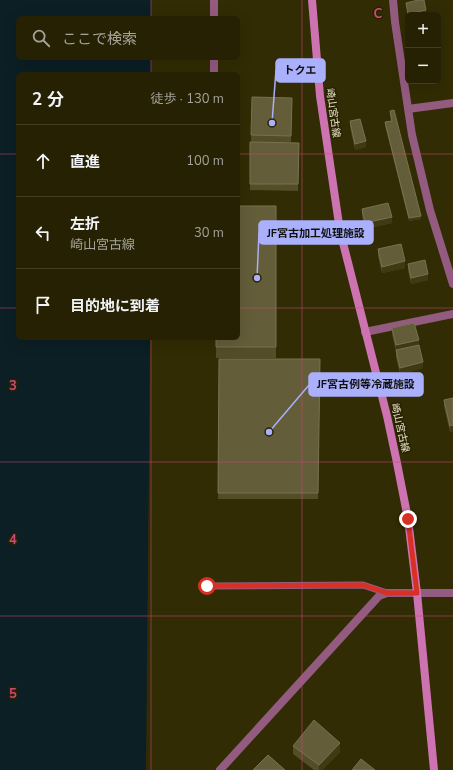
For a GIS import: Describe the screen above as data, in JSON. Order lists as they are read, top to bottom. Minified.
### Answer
{"streets":{"main road":["崎山宮古線"]},"places":["トクエ","JF宮古加工処理施設","JF宮古例等冷蔵施設"],"page":{"map_buttons":["+","−"],"search":"ここで検索","heading":["2 分","徒歩 · 130 m"],"list":[["直進","100 m"],["左折","崎山宮古線","30 m"],"目的地に到着"]},"grid":{"columns":["C"],"rows":["3","4","5"]}}
